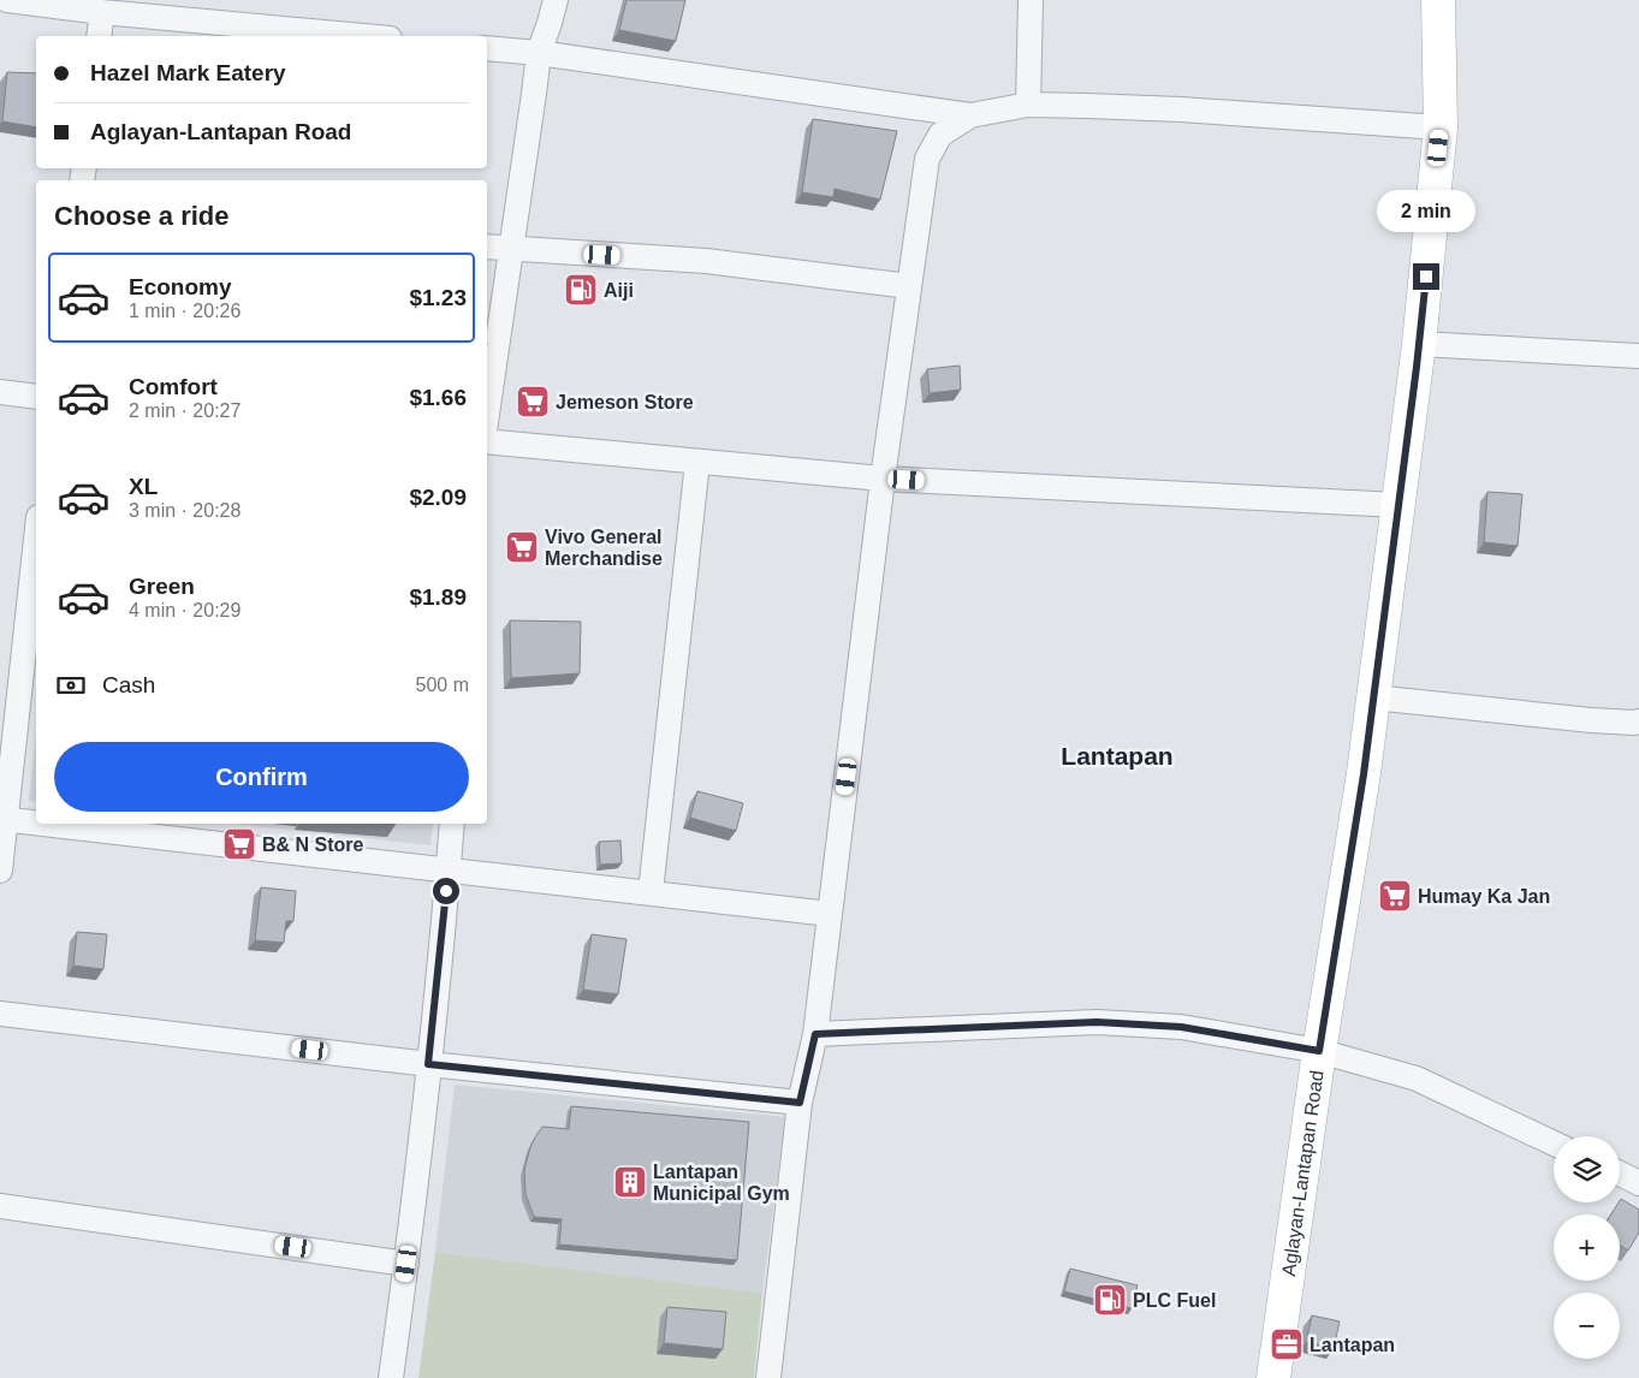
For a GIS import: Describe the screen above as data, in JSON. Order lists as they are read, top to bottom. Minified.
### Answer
{"streets":{"main road":["Aglayan-Lantapan Road"]},"districts":["Lantapan"],"places":{"fuel station":["Aiji","PLC Fuel"],"supermarket":["Jemeson Store","Vivo General Merchandise","B& N Store","Humay Ka Jan"],"building":["Lantapan Municipal Gym"],"office":["Lantapan"]},"page":{"banner":["Hazel Mark Eatery","Aglayan-Lantapan Road"],"heading":"Choose a ride","bubble":"2 min","list":[{"name":"Economy","note":"1 min · 20:26","value":"$1.23"},{"name":"Comfort","note":"2 min · 20:27","value":"$1.66"},{"name":"XL","note":"3 min · 20:28","value":"$2.09"},{"name":"Green","note":"4 min · 20:29","value":"$1.89"}],"pay":["Cash","500 m"],"buttons":"Confirm","map_buttons":["+","−"]}}
